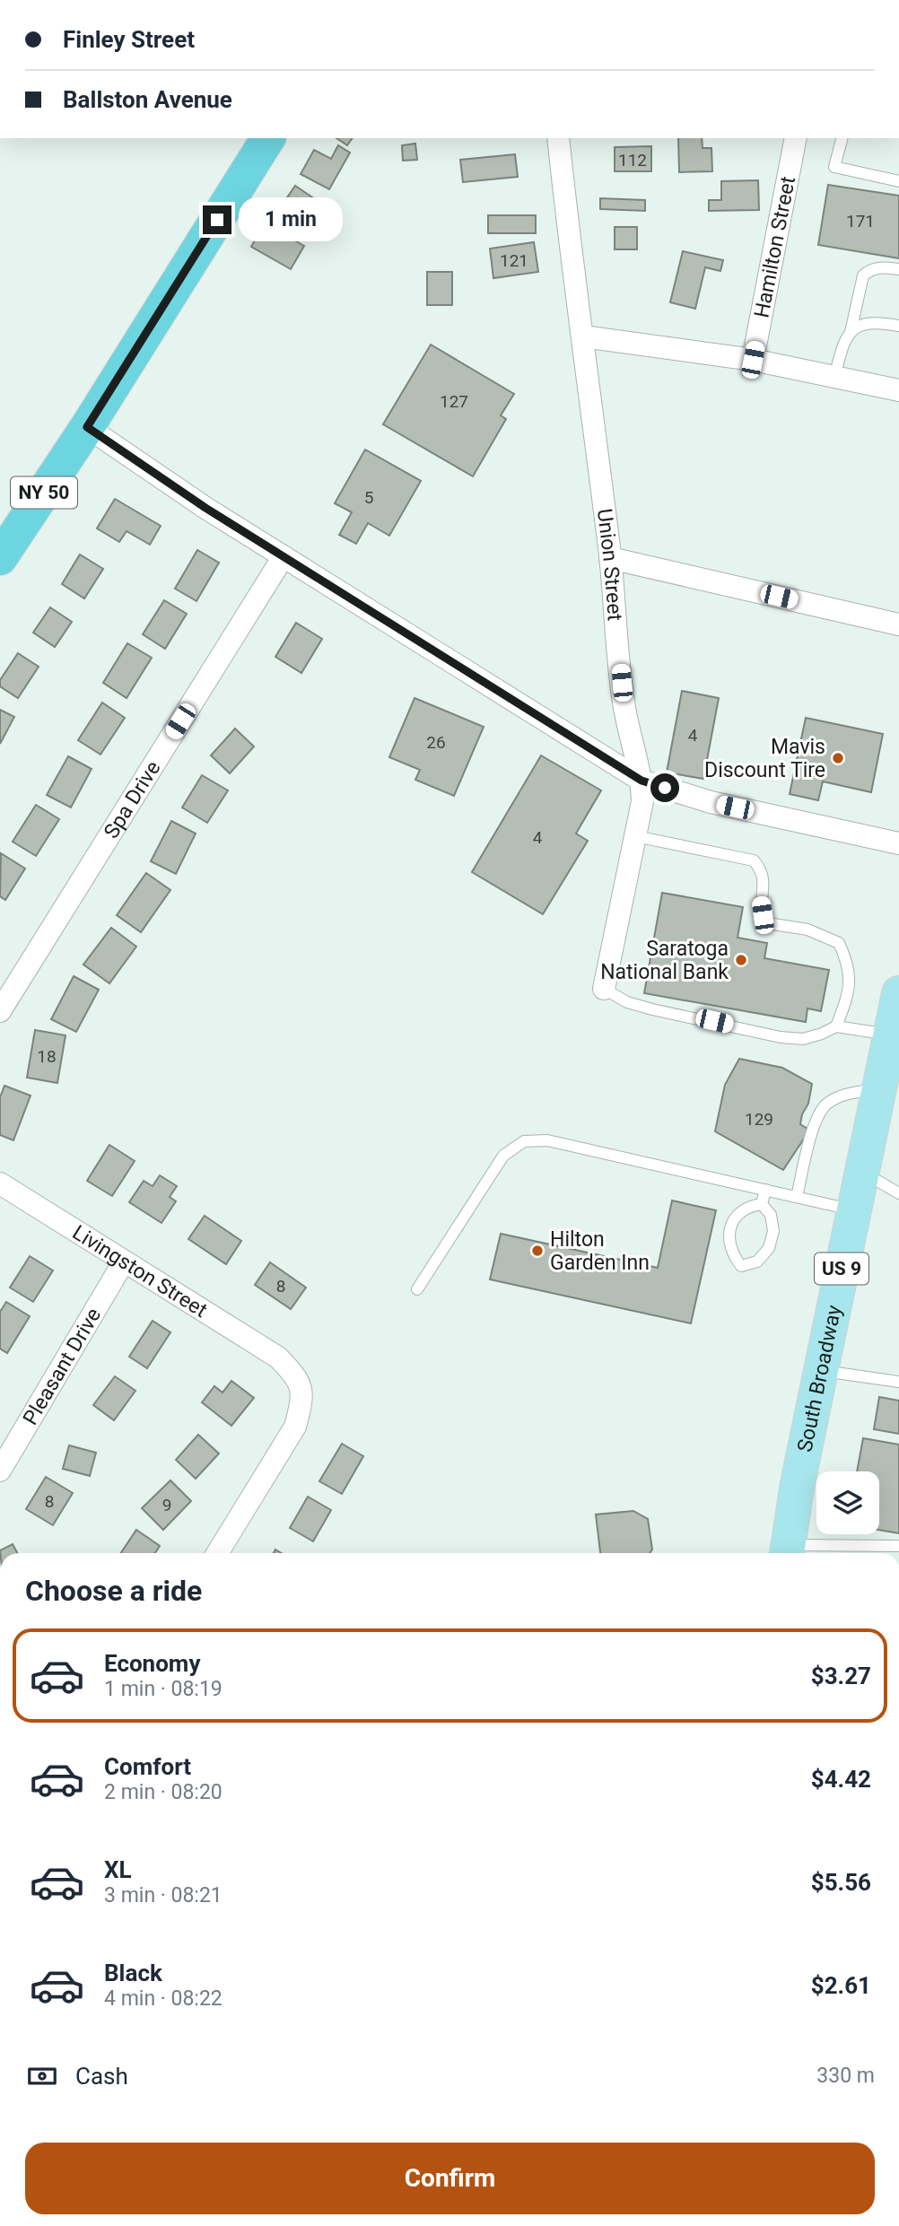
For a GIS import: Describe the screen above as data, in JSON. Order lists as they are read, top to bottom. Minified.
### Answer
{"streets":{"highway":["NY 50"],"main road":["US 9","South Broadway"],"street":["Hamilton Street","Union Street","Spa Drive","Livingston Street","Pleasant Drive"]},"crossings":[["Livingston Street","Pleasant Drive"]],"places":["Mavis Discount Tire","Saratoga National Bank","Hilton Garden Inn"],"house_numbers":["112","171","121","127","5","4","26","4","18","129","8","8","9"],"page":{"banner":["Finley Street","Ballston Avenue"],"bubble":"1 min","heading":"Choose a ride","list":[{"name":"Economy","note":"1 min · 08:19","value":"$3.27"},{"name":"Comfort","note":"2 min · 08:20","value":"$4.42"},{"name":"XL","note":"3 min · 08:21","value":"$5.56"},{"name":"Black","note":"4 min · 08:22","value":"$2.61"}],"pay":["Cash","330 m"],"buttons":"Confirm"}}
